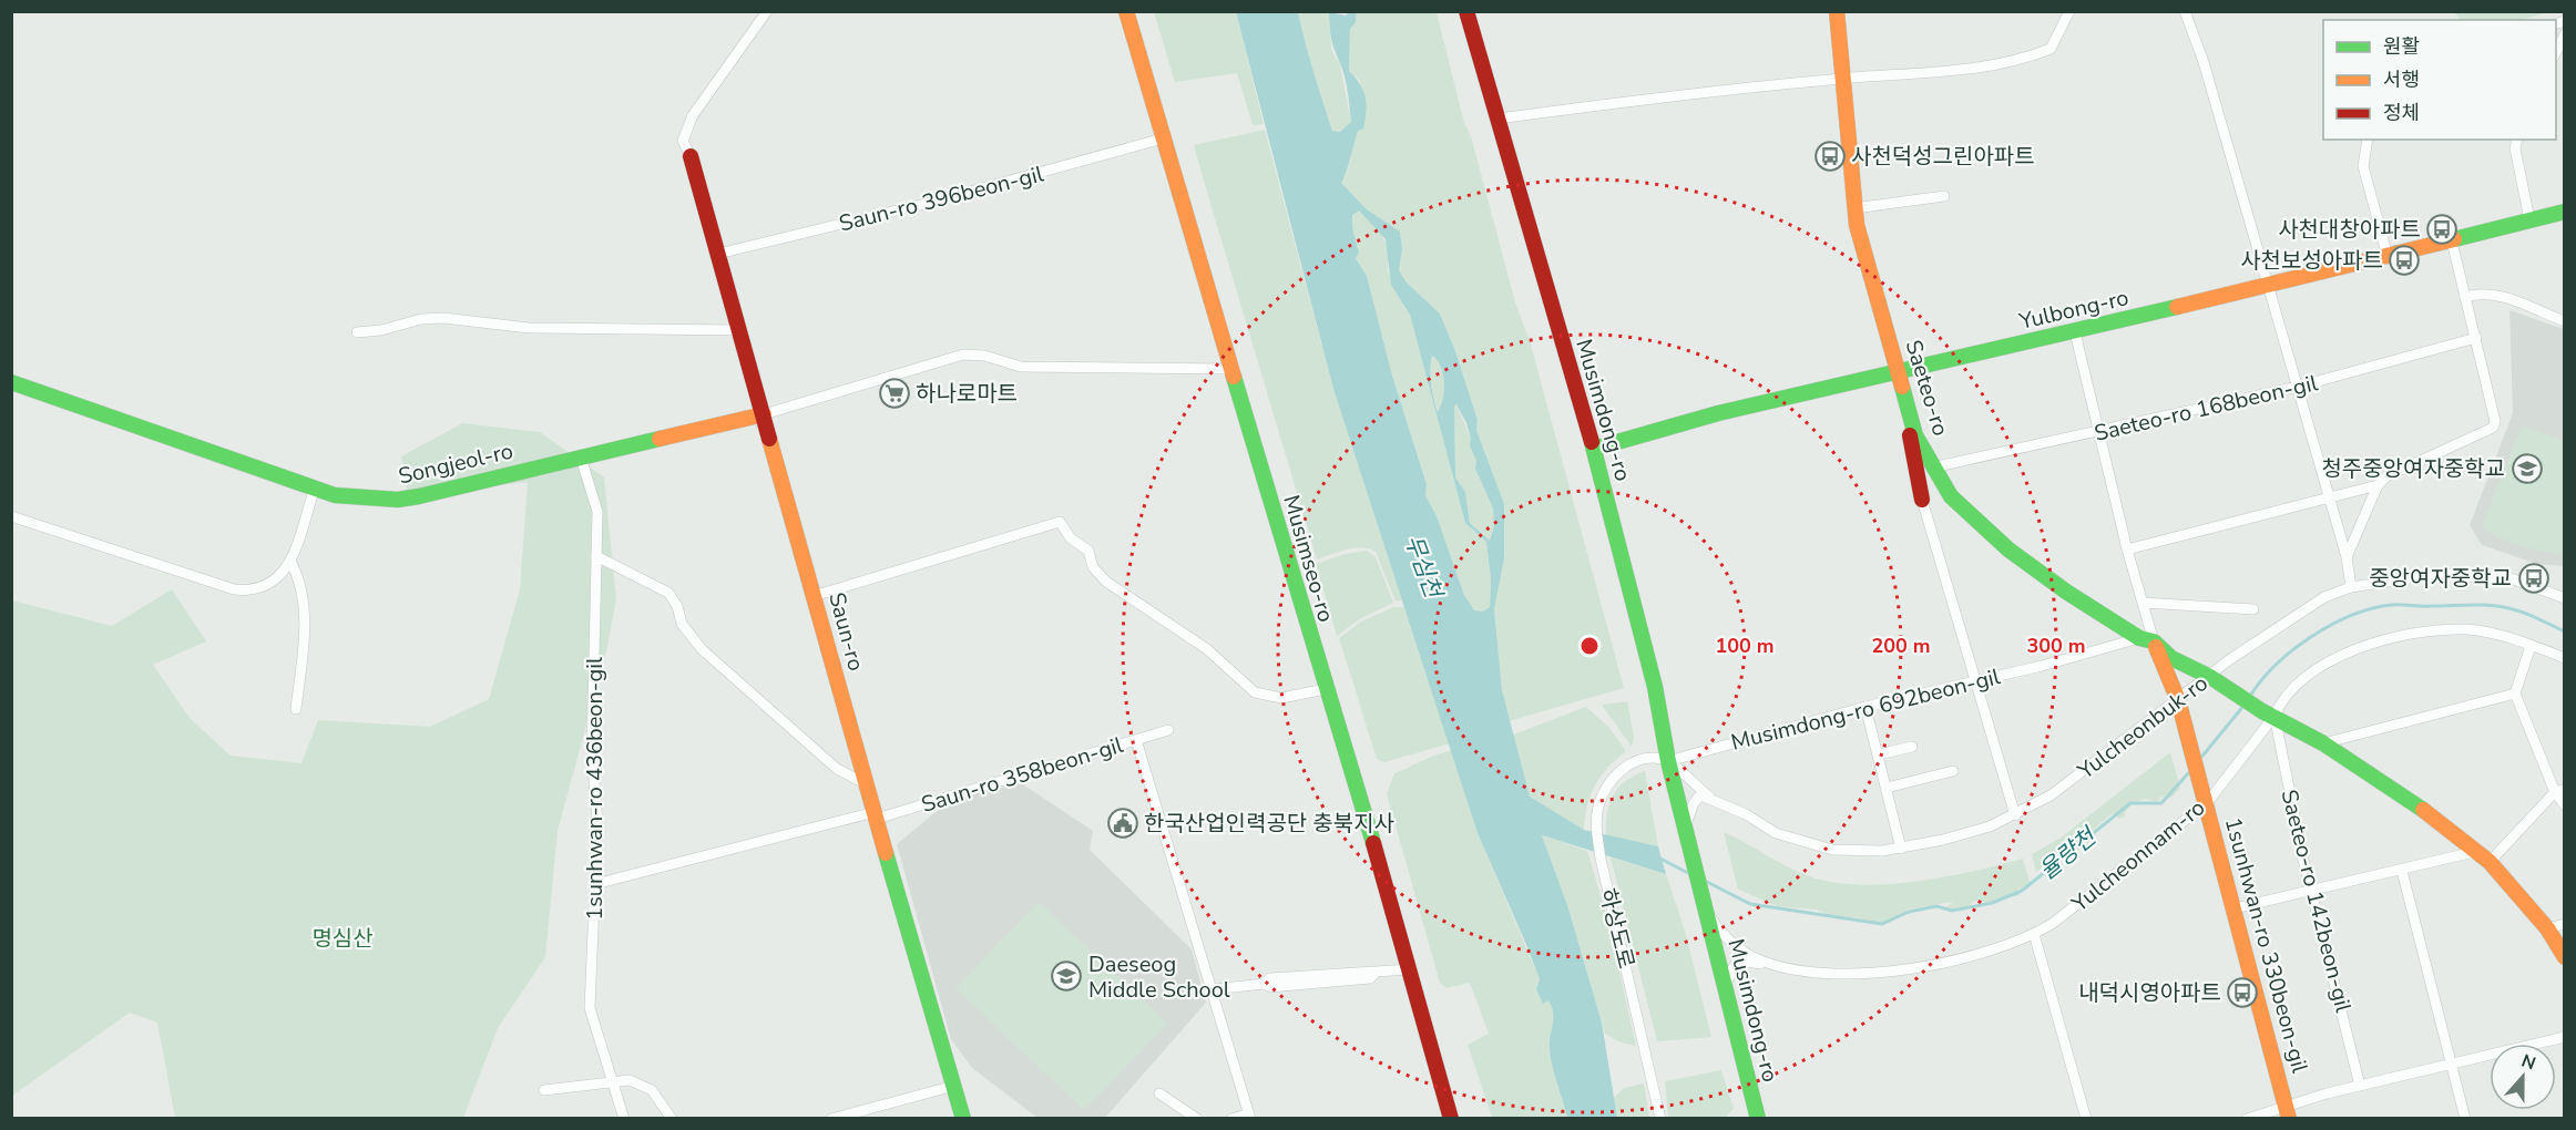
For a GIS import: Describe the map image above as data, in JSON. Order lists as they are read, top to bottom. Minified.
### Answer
{"streets":{"street":["Saun-ro 396beon-gil","Yulbong-ro","Saeteo-ro","Saeteo-ro 168beon-gil","Musimdong-ro","Songjeol-ro","Musimseo-ro","Saun-ro","Musimdong-ro 692beon-gil","Yulcheonbuk-ro","Saun-ro 358beon-gil","1sunhwan-ro 436beon-gil","Yulcheonnam-ro","Saeteo-ro 142beon-gil","하상도로","1sunhwan-ro 330beon-gil"]},"crossings":[["Saun-ro 396beon-gil","Musimseo-ro"],["Saun-ro 396beon-gil","Saun-ro"],["Yulbong-ro","Saeteo-ro"],["Yulbong-ro","Musimdong-ro"],["Saeteo-ro","Saeteo-ro 168beon-gil"],["Saeteo-ro","Musimdong-ro 692beon-gil"],["Saeteo-ro","Yulcheonbuk-ro"],["Saeteo-ro","Yulcheonnam-ro"],["Saeteo-ro","Saeteo-ro 142beon-gil"],["Saeteo-ro","1sunhwan-ro 330beon-gil"],["Musimdong-ro","Musimdong-ro 692beon-gil"],["Musimdong-ro","Yulcheonbuk-ro"],["Musimdong-ro","하상도로"],["Songjeol-ro","Saun-ro"],["Songjeol-ro","1sunhwan-ro 436beon-gil"],["Saun-ro","Saun-ro 358beon-gil"],["Musimdong-ro 692beon-gil","Yulcheonbuk-ro"],["Musimdong-ro 692beon-gil","하상도로"],["Musimdong-ro 692beon-gil","1sunhwan-ro 330beon-gil"],["Yulcheonbuk-ro","하상도로"],["Yulcheonbuk-ro","1sunhwan-ro 330beon-gil"],["Saun-ro 358beon-gil","1sunhwan-ro 436beon-gil"],["Yulcheonnam-ro","Saeteo-ro 142beon-gil"],["Yulcheonnam-ro","1sunhwan-ro 330beon-gil"]],"water":["무심천","율량천"],"parks":["명심산"],"places":{"bus stop":["사천덕성그린아파트","사천대창아파트","사천보성아파트","중앙여자중학교","내덕시영아파트"],"supermarket":["하나로마트"],"school or university":["청주중앙여자중학교","Daeseog Middle School"],"public building":["한국산업인력공단 충북지사"]},"legend":["원활","서행","정체"],"north":"top","rings":["100 m","200 m","300 m"]}
